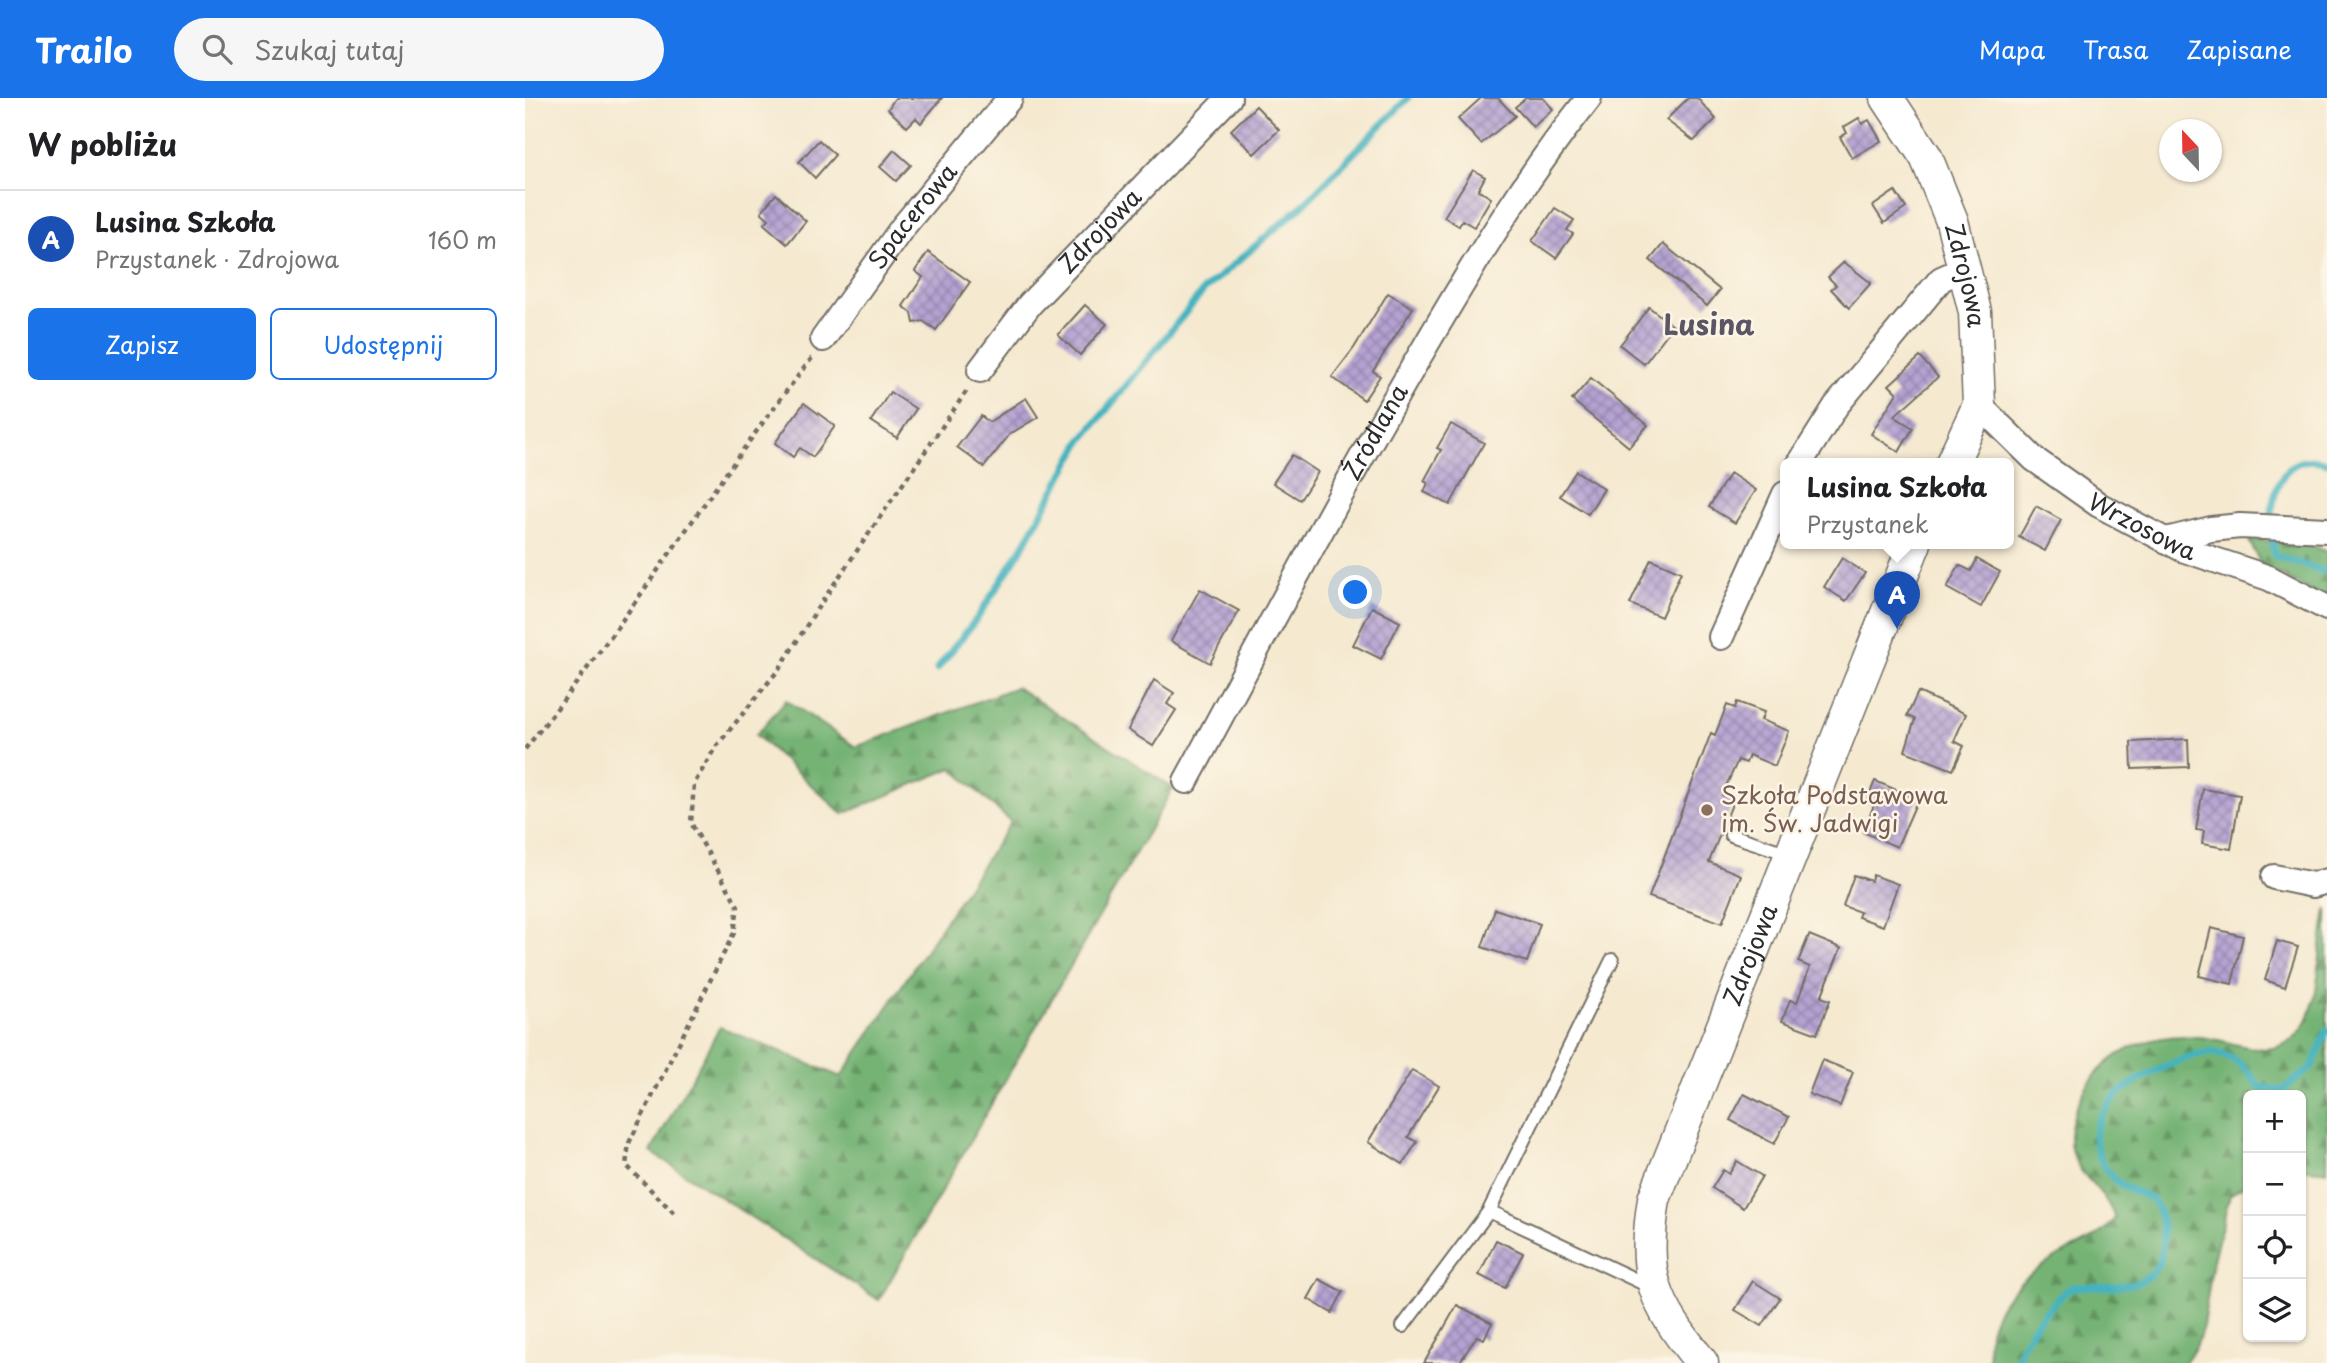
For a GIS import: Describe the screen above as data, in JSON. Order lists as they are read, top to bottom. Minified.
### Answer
{"streets":{"street":["Spacerowa","Zdrojowa","Źródlana","Wrzosowa"]},"crossings":[["Zdrojowa","Wrzosowa"]],"districts":["Lusina"],"places":["Szkoła Podstawowa im. Św. Jadwigi"],"north":"top","page":{"header":"Trailo","search":"Szukaj tutaj","nav":["Mapa","Trasa","Zapisane"],"heading":"W pobliżu","list":[{"mark":"A","name":"Lusina Szkoła","note":"Przystanek · Zdrojowa","value":"160 m"}],"buttons":["Zapisz","Udostępnij"],"popup":["Lusina Szkoła","Przystanek"],"pins":"A","map_buttons":["+","−"]}}
